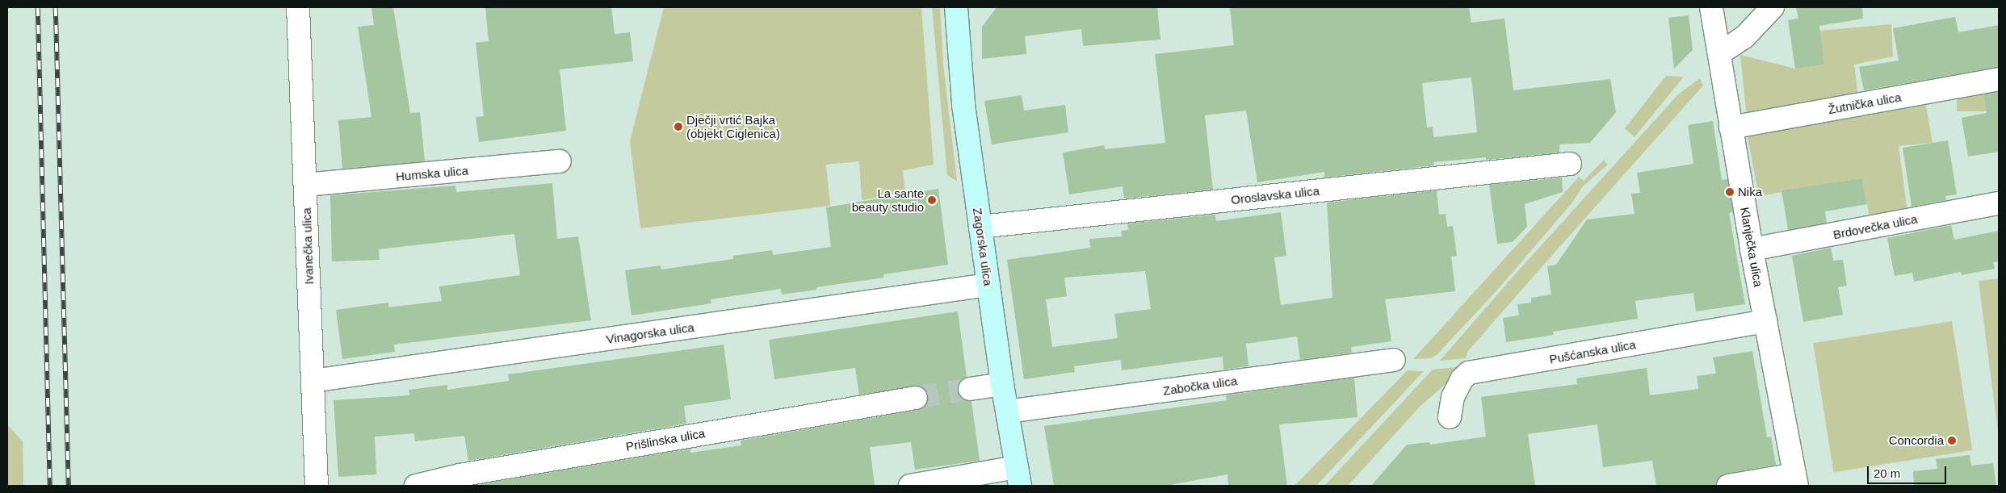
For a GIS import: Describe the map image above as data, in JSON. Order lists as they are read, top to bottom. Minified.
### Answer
{"streets":{"street":["Žutnička ulica","Humska ulica","Oroslavska ulica","Brdovečka ulica","Ivanečka ulica","Zagorska ulica","Klanječka ulica","Vinagorska ulica","Pušćanska ulica","Zabočka ulica","Prišlinska ulica"]},"crossings":[["Žutnička ulica","Klanječka ulica"],["Humska ulica","Ivanečka ulica"],["Oroslavska ulica","Zagorska ulica"],["Brdovečka ulica","Klanječka ulica"],["Ivanečka ulica","Vinagorska ulica"],["Zagorska ulica","Vinagorska ulica"],["Zagorska ulica","Zabočka ulica"],["Klanječka ulica","Pušćanska ulica"]],"places":["Dječji vrtić Bajka (objekt Ciglenica)","Nika","La sante beauty studio","Concordia"],"scale_bar":"20 m"}
